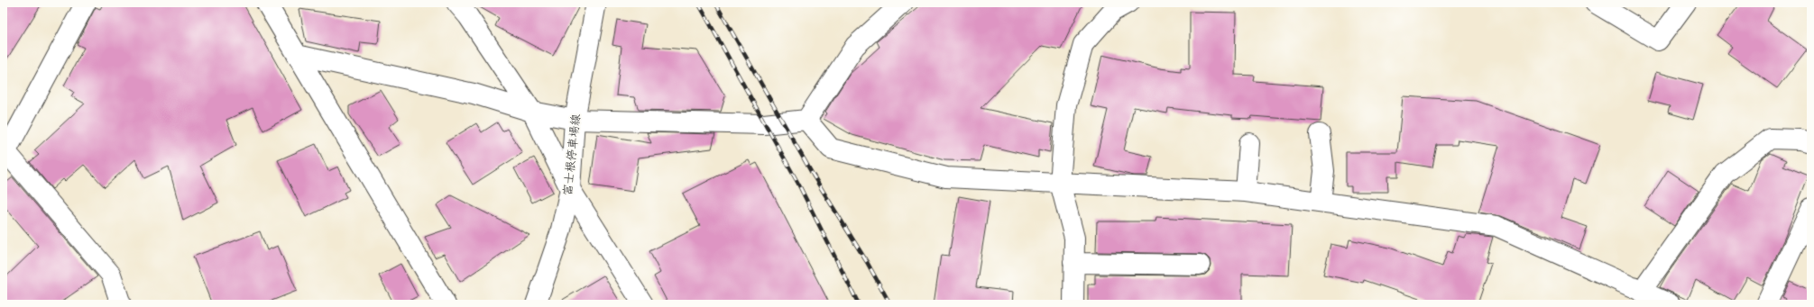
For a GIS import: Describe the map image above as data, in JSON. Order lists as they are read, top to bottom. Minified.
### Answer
{"streets":{"street":["富士根停車場線"]}}
